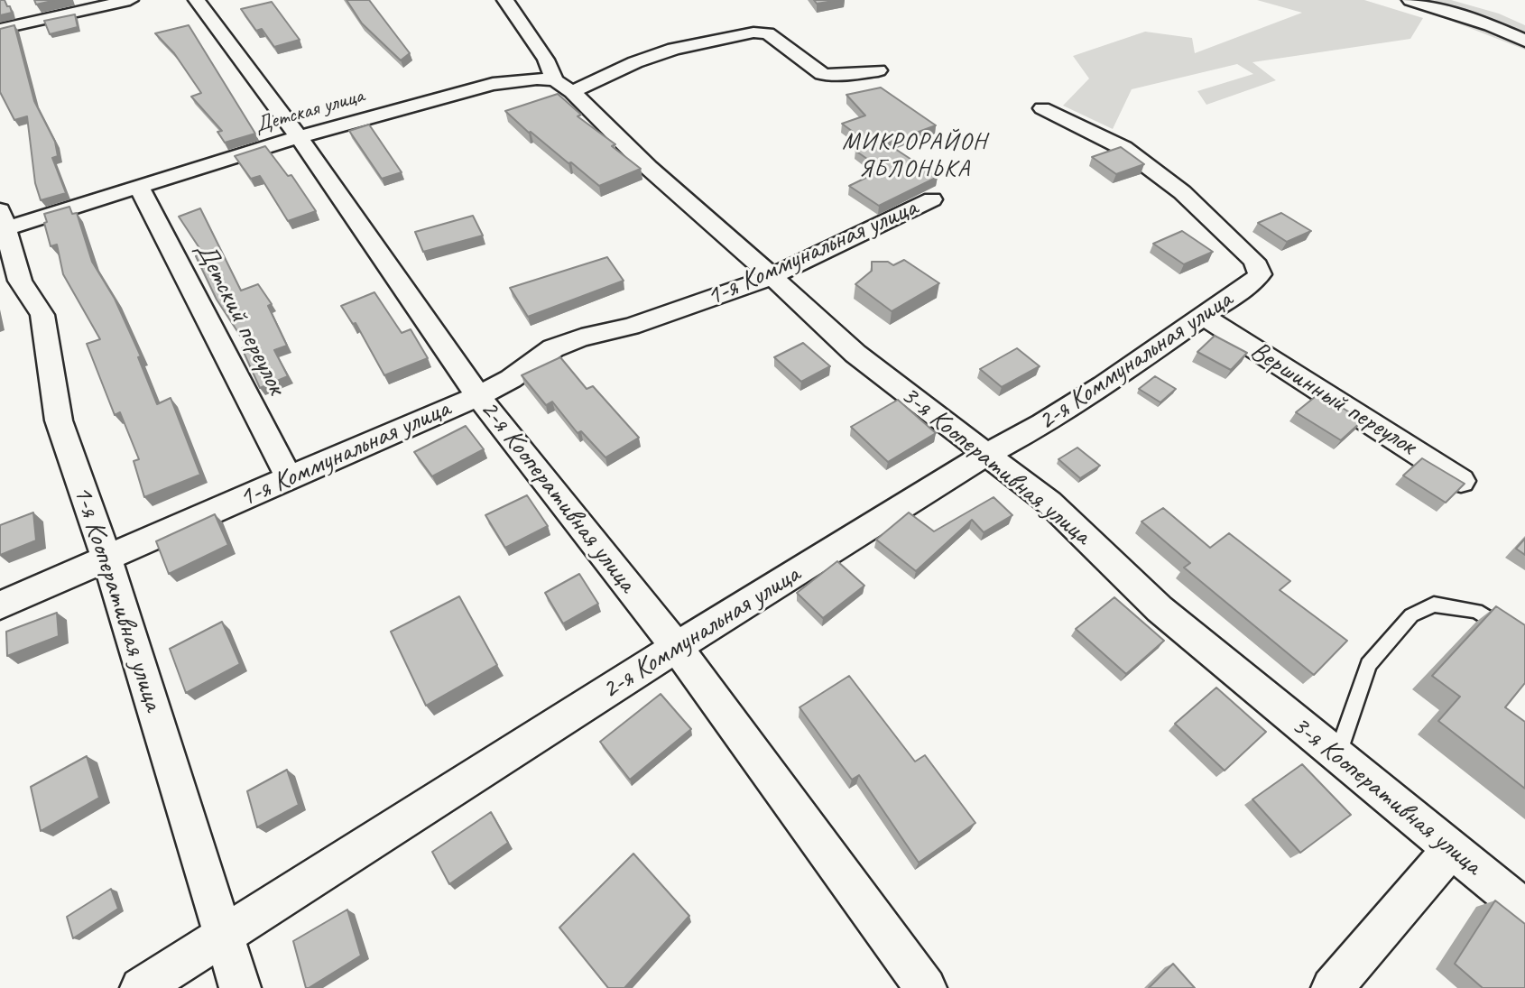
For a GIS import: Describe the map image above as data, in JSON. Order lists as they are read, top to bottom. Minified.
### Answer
{"streets":{"street":["Детская улица","1-я Коммунальная улица","Детский переулок","2-я Коммунальная улица","Вершинный переулок","3-я Кооперативная улица","2-я Кооперативная улица","1-я Кооперативная улица"]},"crossings":[["Детская улица","Детский переулок"],["Детская улица","3-я Кооперативная улица"],["Детская улица","2-я Кооперативная улица"],["Детская улица","1-я Кооперативная улица"],["1-я Коммунальная улица","Детский переулок"],["1-я Коммунальная улица","3-я Кооперативная улица"],["1-я Коммунальная улица","2-я Кооперативная улица"],["1-я Коммунальная улица","1-я Кооперативная улица"],["2-я Коммунальная улица","Вершинный переулок"],["2-я Коммунальная улица","3-я Кооперативная улица"],["2-я Коммунальная улица","2-я Кооперативная улица"],["2-я Коммунальная улица","1-я Кооперативная улица"]],"districts":["МИКРОРАЙОН ЯБЛОНЬКА"]}
